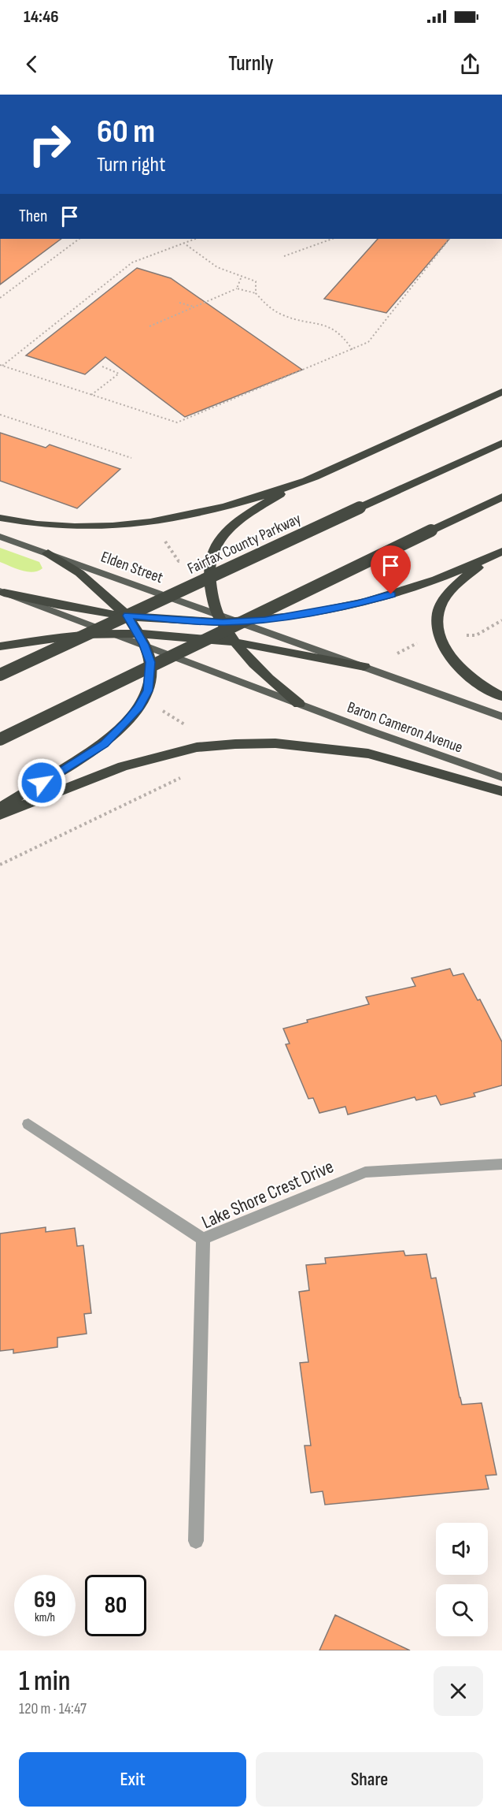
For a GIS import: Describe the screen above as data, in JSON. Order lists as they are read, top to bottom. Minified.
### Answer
{"streets":{"highway":["Fairfax County Parkway"],"main road":["Elden Street","Baron Cameron Avenue"],"street":["Lake Shore Crest Drive"]},"page":{"status":"14:46","header":"Turnly","turn":["60 m","Turn right"],"then":"Then","speed":"69 km/h","limit":"80","heading":["1 min","120 m · 14:47"],"buttons":["Exit","Share"]}}
